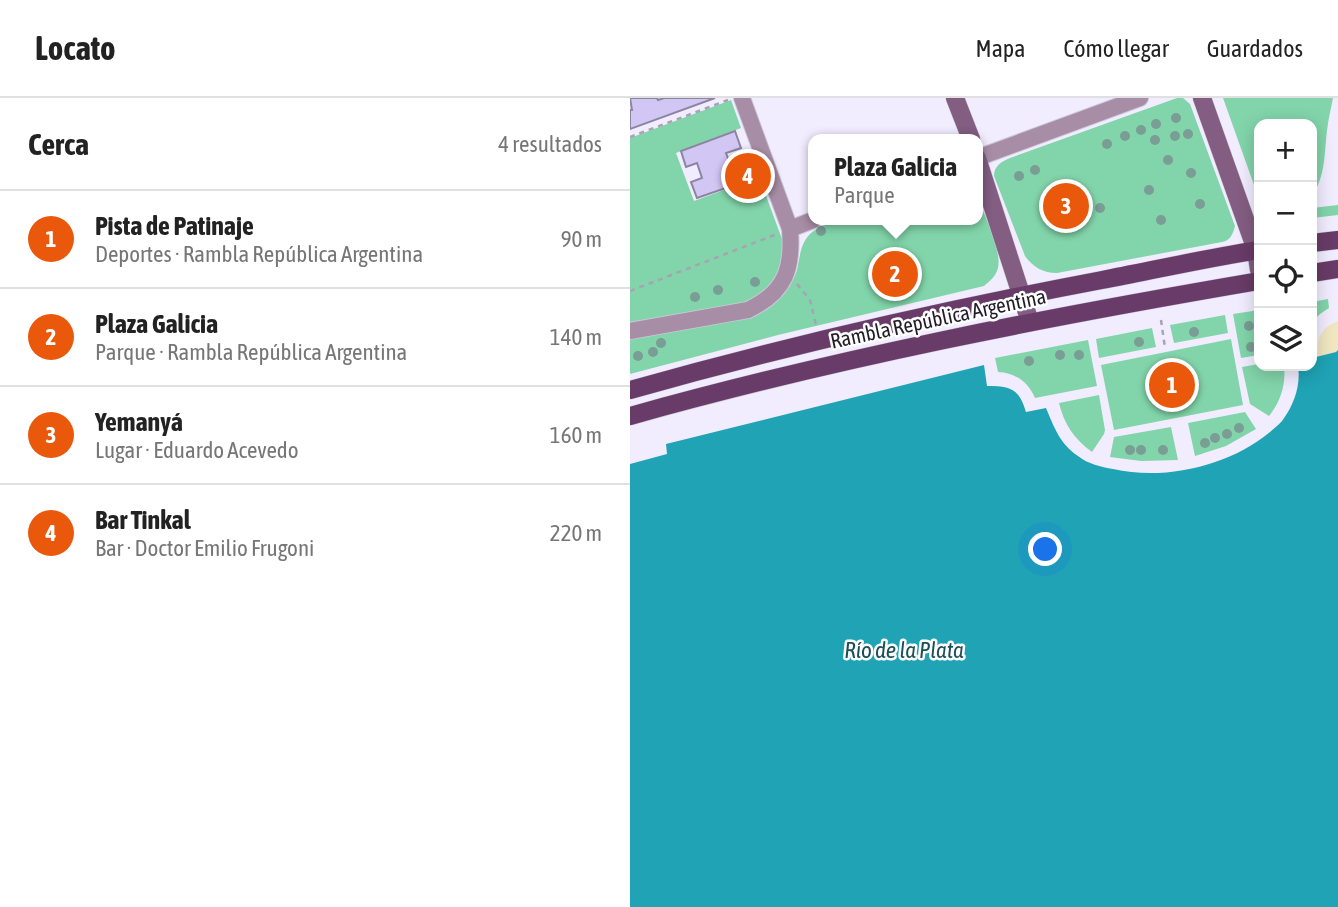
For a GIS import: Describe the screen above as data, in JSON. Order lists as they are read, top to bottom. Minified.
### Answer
{"streets":{"main road":["Rambla República Argentina"]},"water":["Río de la Plata"],"page":{"header":"Locato","nav":["Mapa","Cómo llegar","Guardados"],"heading":["Cerca","4 resultados"],"map_buttons":["+","−"],"popup":["Plaza Galicia","Parque"],"pins":["4","3","2","1"],"list":[{"mark":"1","name":"Pista de Patinaje","note":"Deportes · Rambla República Argentina","value":"90 m"},{"mark":"2","name":"Plaza Galicia","note":"Parque · Rambla República Argentina","value":"140 m"},{"mark":"3","name":"Yemanyá","note":"Lugar · Eduardo Acevedo","value":"160 m"},{"mark":"4","name":"Bar Tinkal","note":"Bar · Doctor Emilio Frugoni","value":"220 m"}]}}
